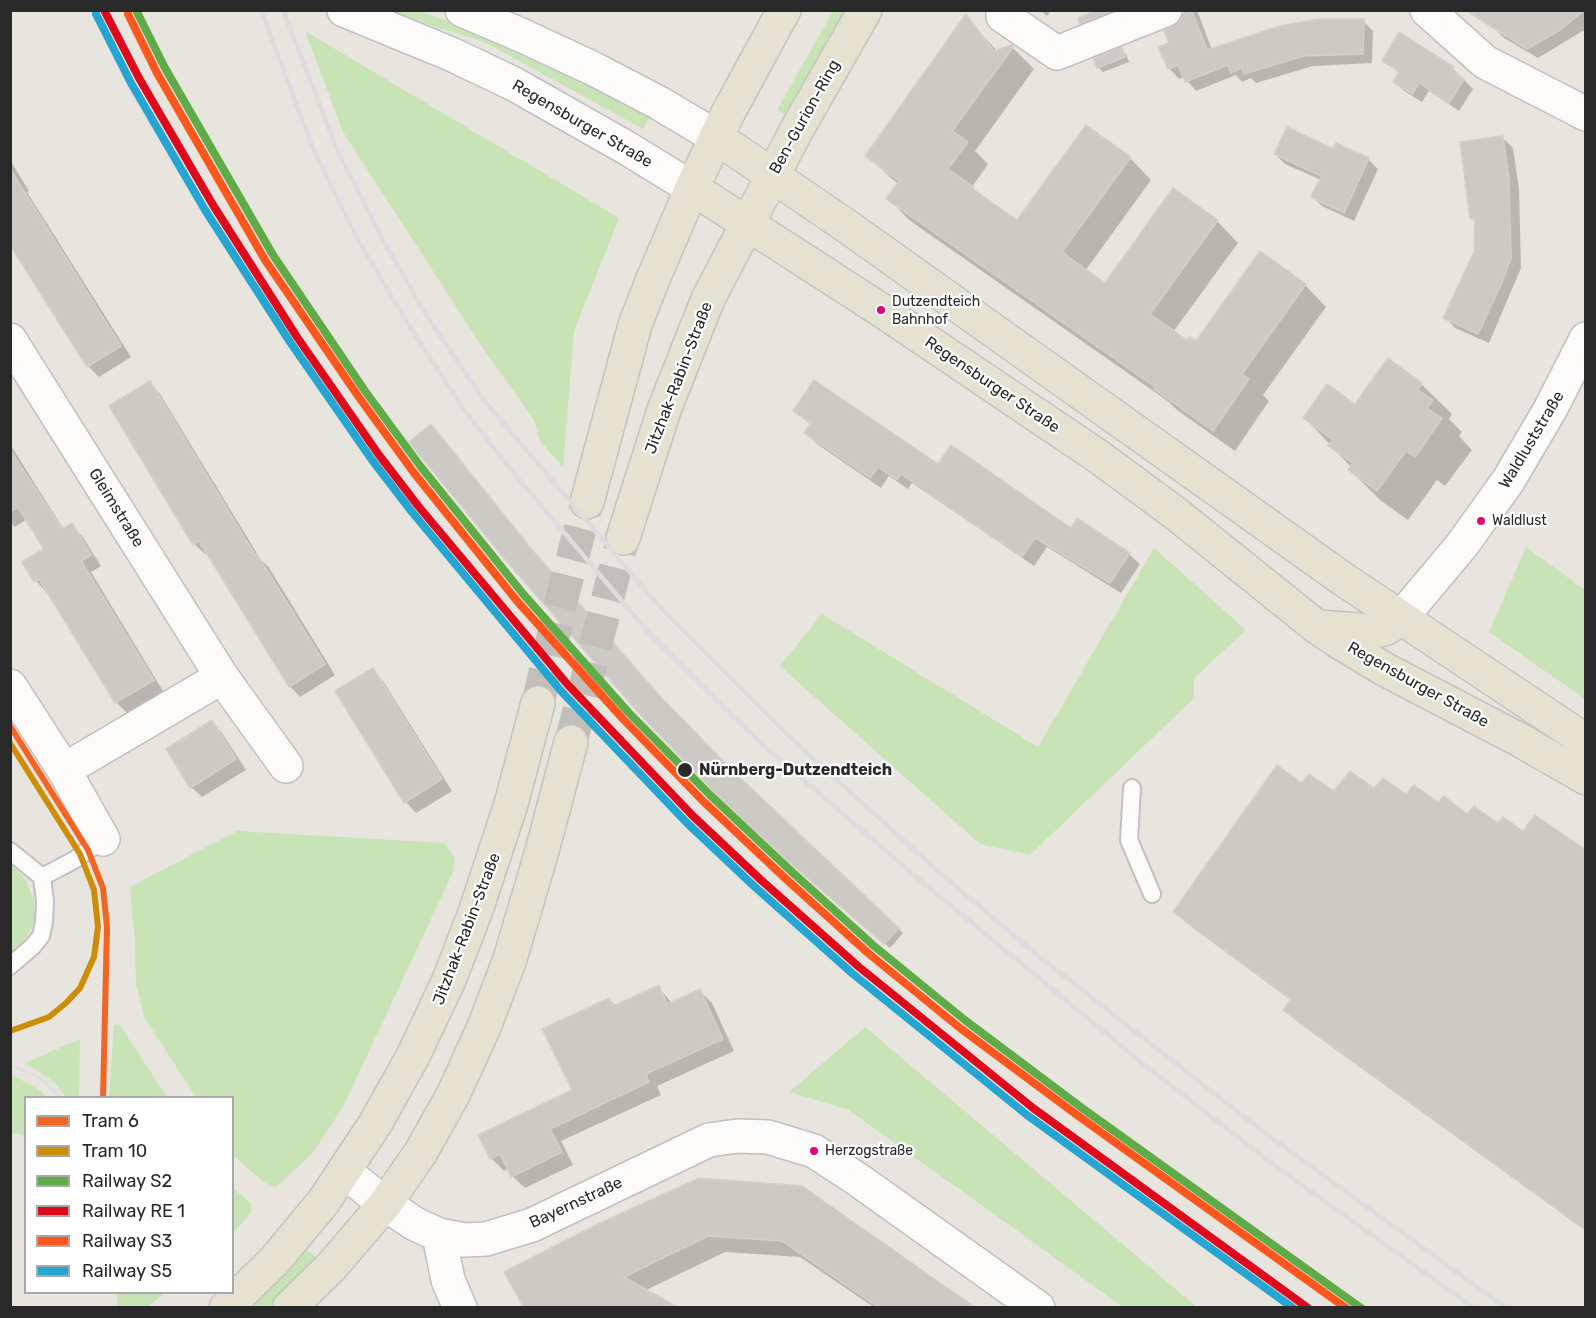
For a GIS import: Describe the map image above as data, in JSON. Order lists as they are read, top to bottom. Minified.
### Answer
{"streets":{"main road":["Ben-Gurion-Ring","Regensburger Straße","Jitzhak-Rabin-Straße"],"street":["Waldluststraße","Gleimstraße","Bayernstraße"]},"crossings":[["Ben-Gurion-Ring","Regensburger Straße"],["Ben-Gurion-Ring","Jitzhak-Rabin-Straße"],["Regensburger Straße","Jitzhak-Rabin-Straße"],["Jitzhak-Rabin-Straße","Bayernstraße"]],"places":["Dutzendteich Bahnhof","Waldlust","Nürnberg-Dutzendteich","Herzogstraße"],"lines":["rail line S2","rail line S3","rail line S5","tram line 6","tram line 10"],"legend":["Tram 6","Tram 10","Railway S2","Railway RE 1","Railway S3","Railway S5"]}
